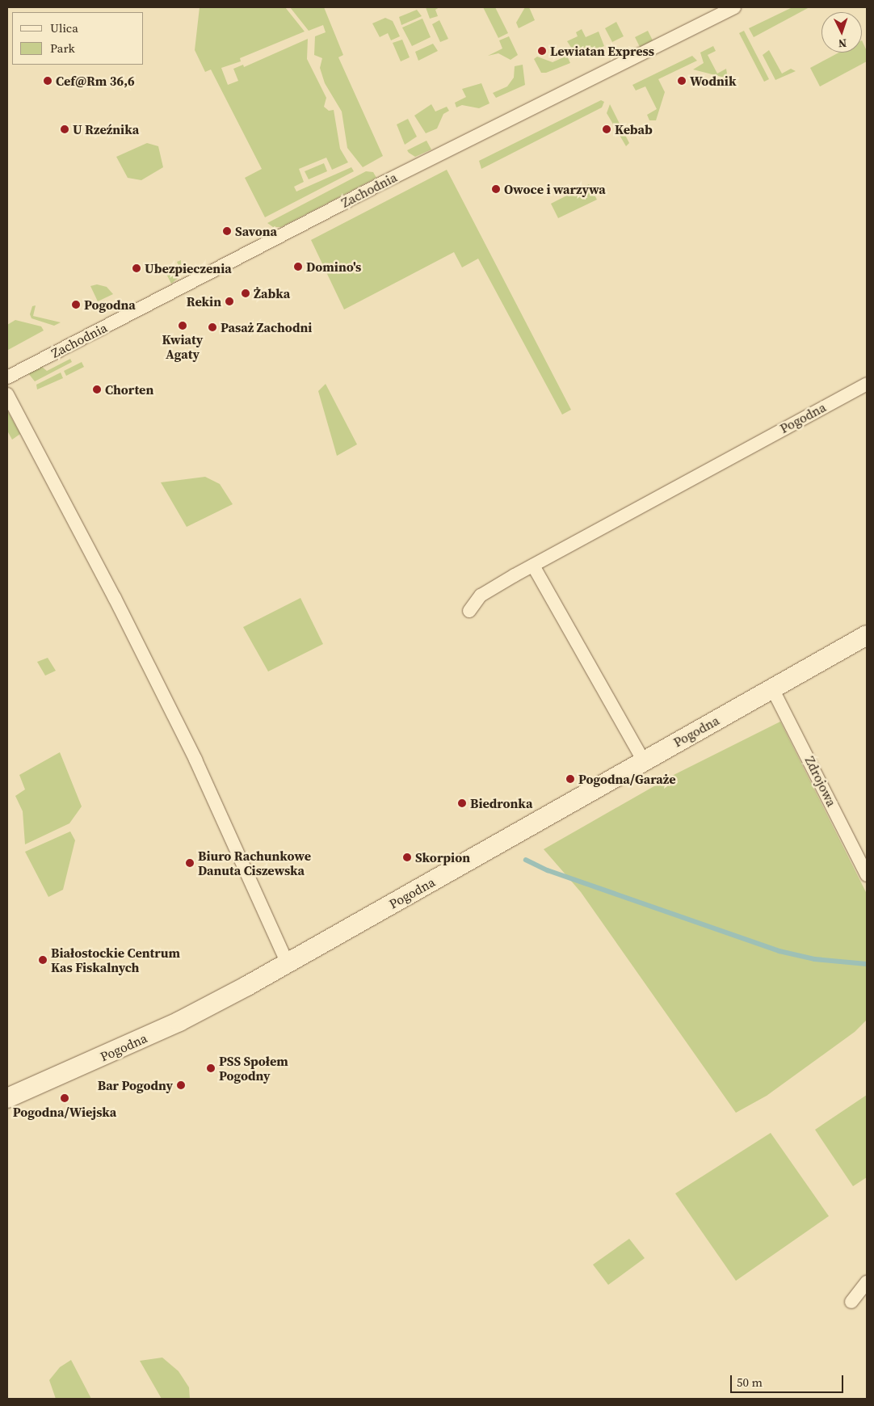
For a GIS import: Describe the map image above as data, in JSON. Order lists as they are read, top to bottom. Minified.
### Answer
{"streets":{"street":["Zachodnia","Pogodna","Zdrojowa"]},"crossings":[["Pogodna","Zdrojowa"]],"places":["Lewiatan Express","Cef@Rm 36,6","Wodnik","U Rzeźnika","Kebab","Owoce i warzywa","Savona","Domino's","Ubezpieczenia","Żabka","Rekin","Pogodna","Kwiaty Agaty","Pasaż Zachodni","Chorten","Pogodna/Garaże","Biedronka","Skorpion","Biuro Rachunkowe Danuta Ciszewska","Białostockie Centrum Kas Fiskalnych","PSS Społem Pogodny","Bar Pogodny","Pogodna/Wiejska"],"legend":["Ulica","Park"],"scale_bar":"50 m","north":"bottom"}
